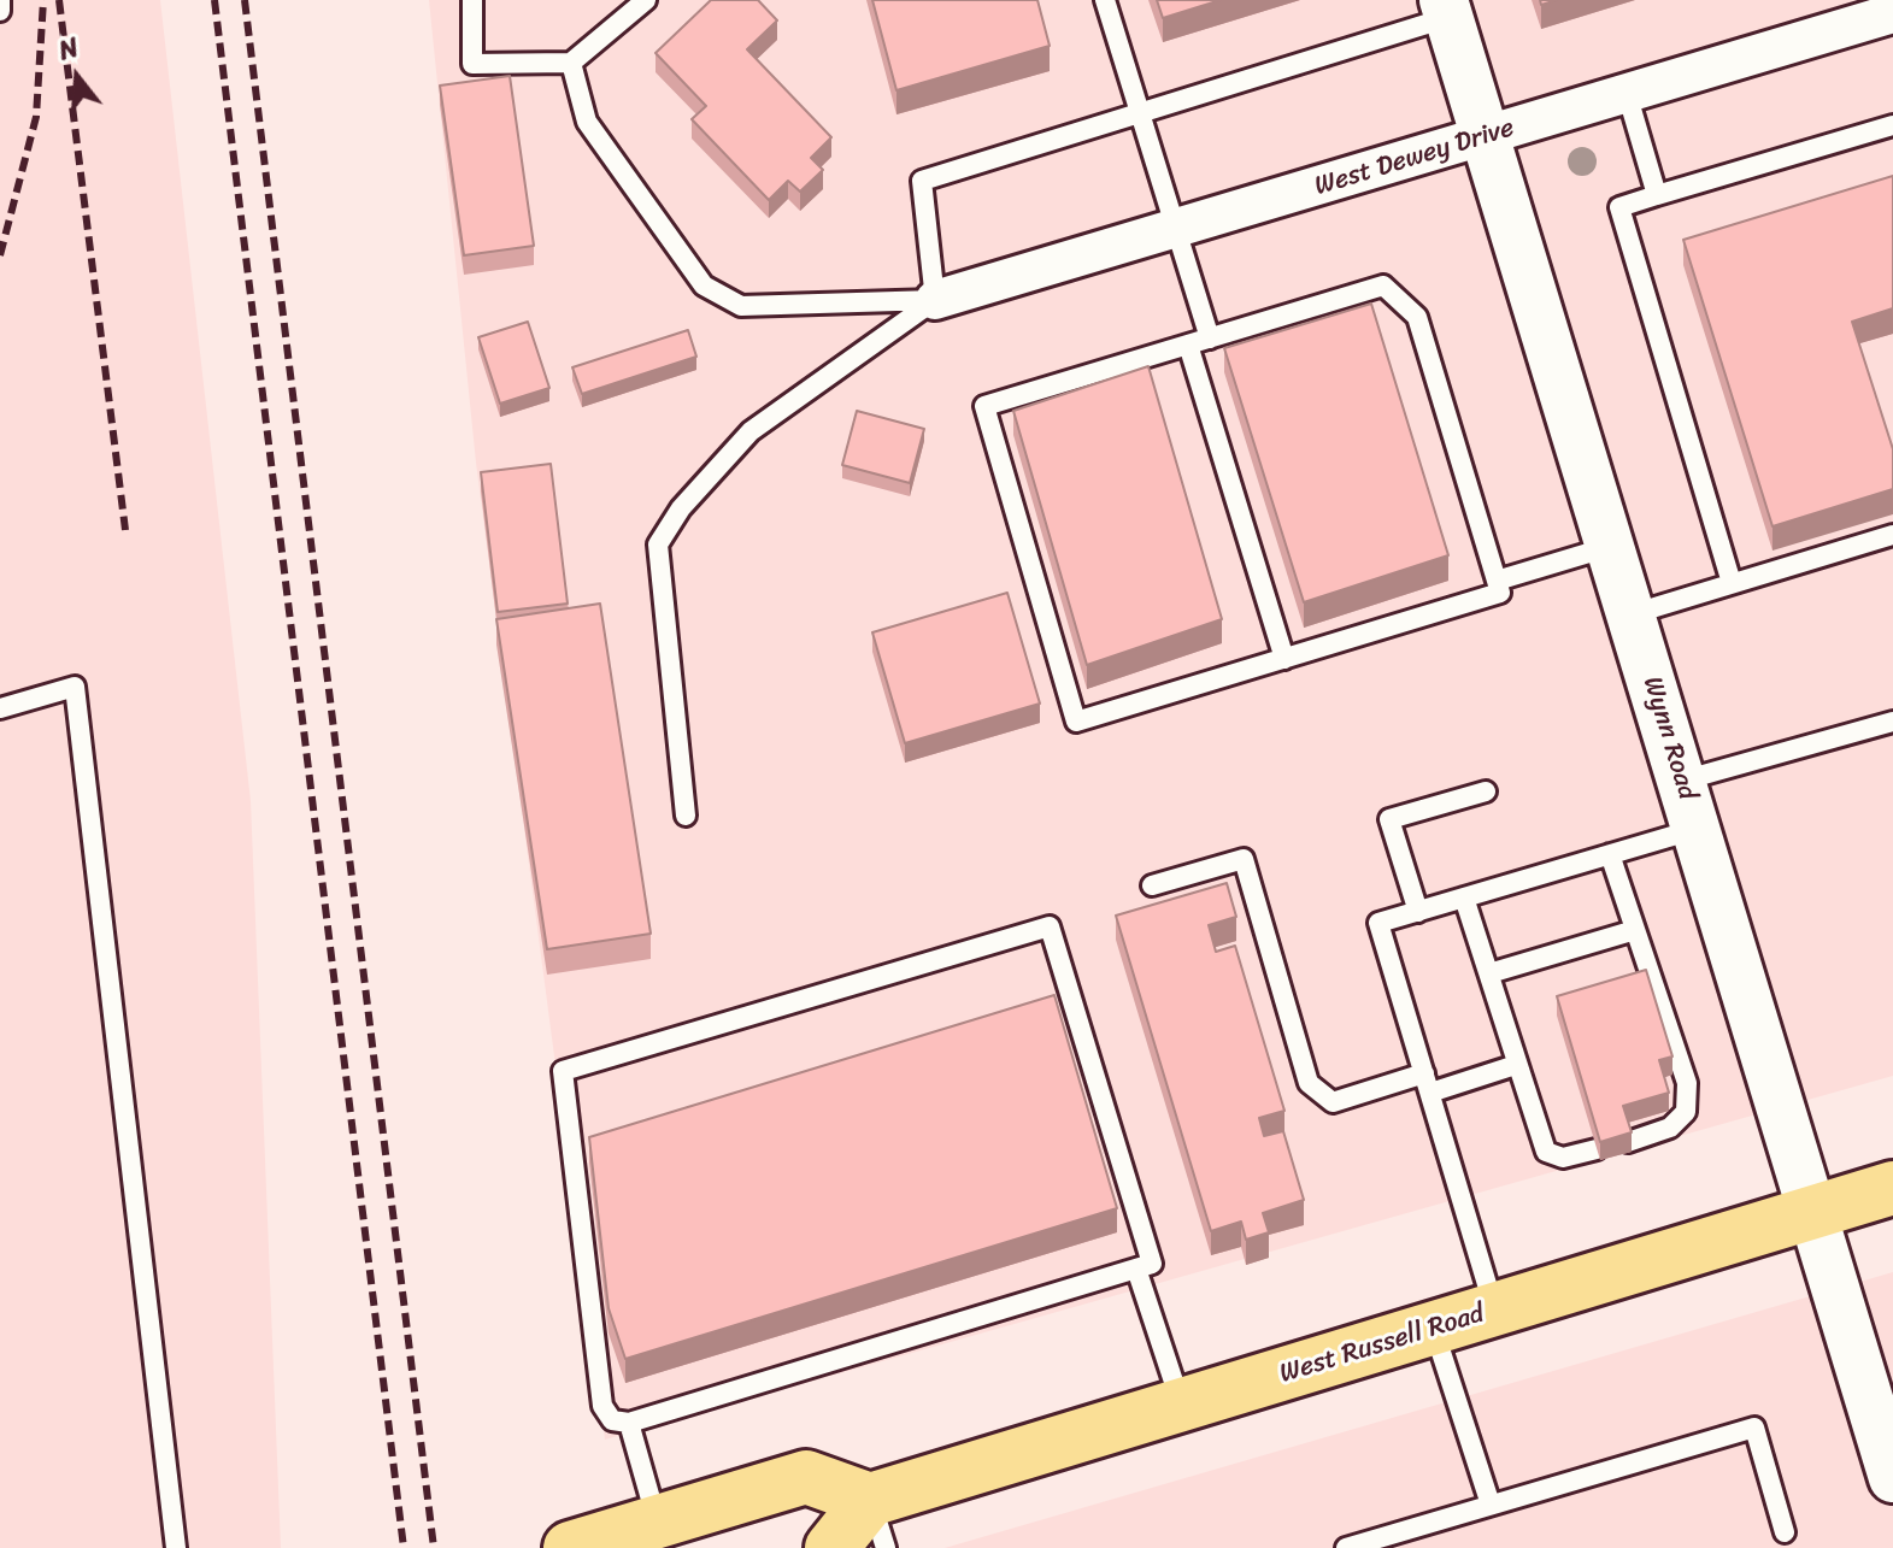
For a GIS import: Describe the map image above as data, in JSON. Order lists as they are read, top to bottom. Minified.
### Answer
{"streets":{"main road":["West Russell Road"],"street":["West Dewey Drive","Wynn Road"]},"crossings":[["West Dewey Drive","Wynn Road"],["Wynn Road","West Russell Road"]],"north":"top"}
